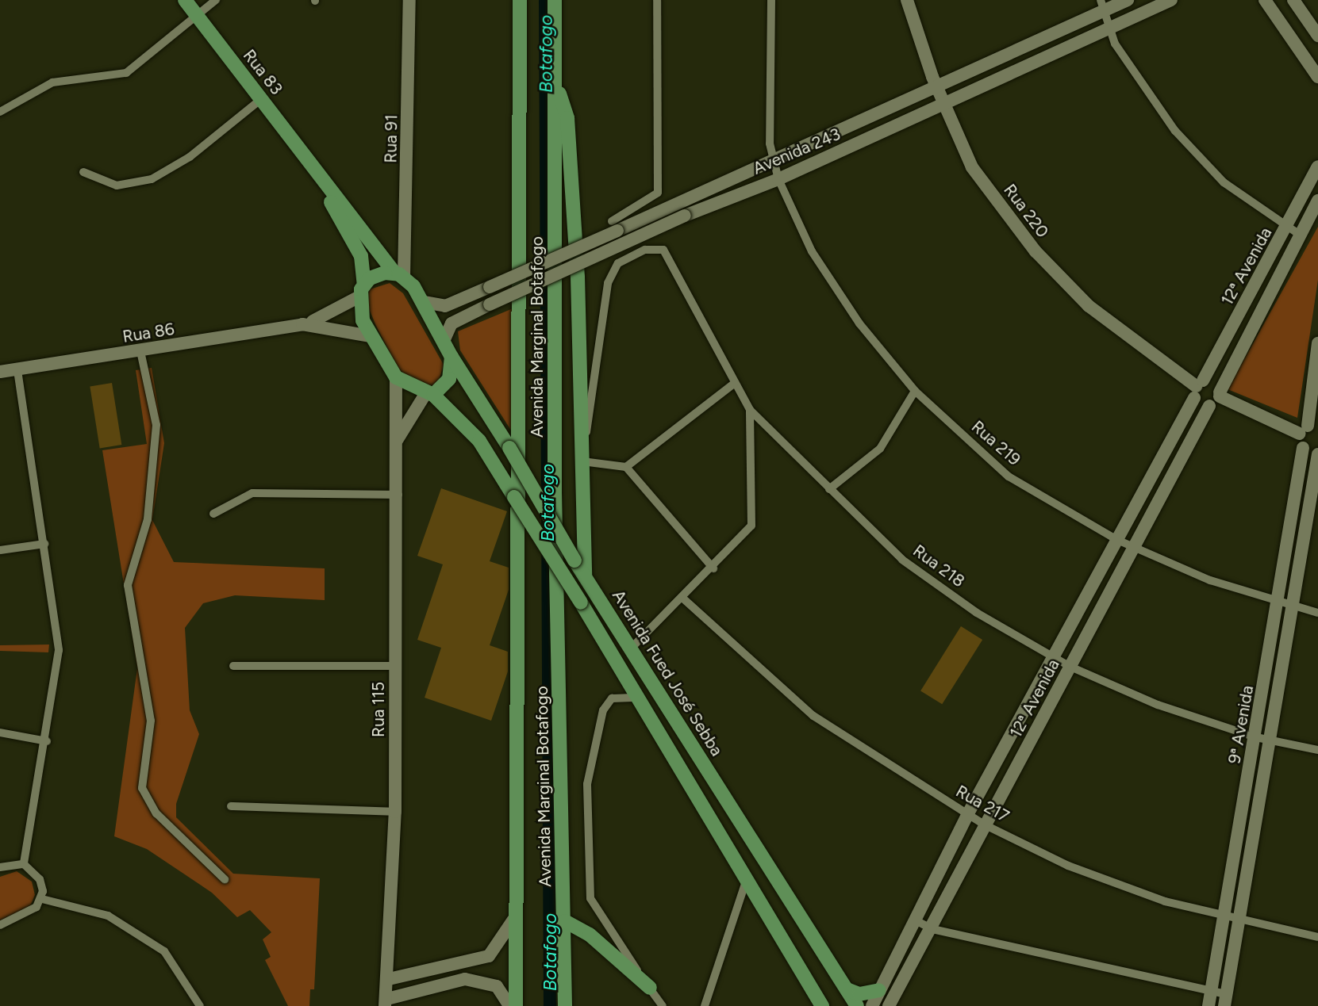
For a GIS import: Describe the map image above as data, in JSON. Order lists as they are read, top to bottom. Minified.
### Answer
{"streets":{"main road":["Rua 83","Avenida Marginal Botafogo","Avenida Fued José Sebba"],"street":["Rua 91","Avenida 243","Rua 220","12ª Avenida","Rua 86","Rua 219","Rua 218","Rua 115","9ª Avenida","Rua 217"]},"crossings":[["Rua 83","Rua 91"],["Rua 83","Avenida 243"],["Rua 83","Rua 86"],["Rua 83","Avenida Fued José Sebba"],["Rua 83","Rua 115"],["Avenida 243","Rua 220"],["Avenida 243","Rua 219"],["Avenida 243","Avenida Fued José Sebba"],["Rua 220","12ª Avenida"],["12ª Avenida","Rua 219"],["12ª Avenida","Rua 218"],["12ª Avenida","Rua 217"],["Rua 219","9ª Avenida"],["Rua 218","9ª Avenida"],["9ª Avenida","Rua 217"]],"water":["Botafogo"]}
